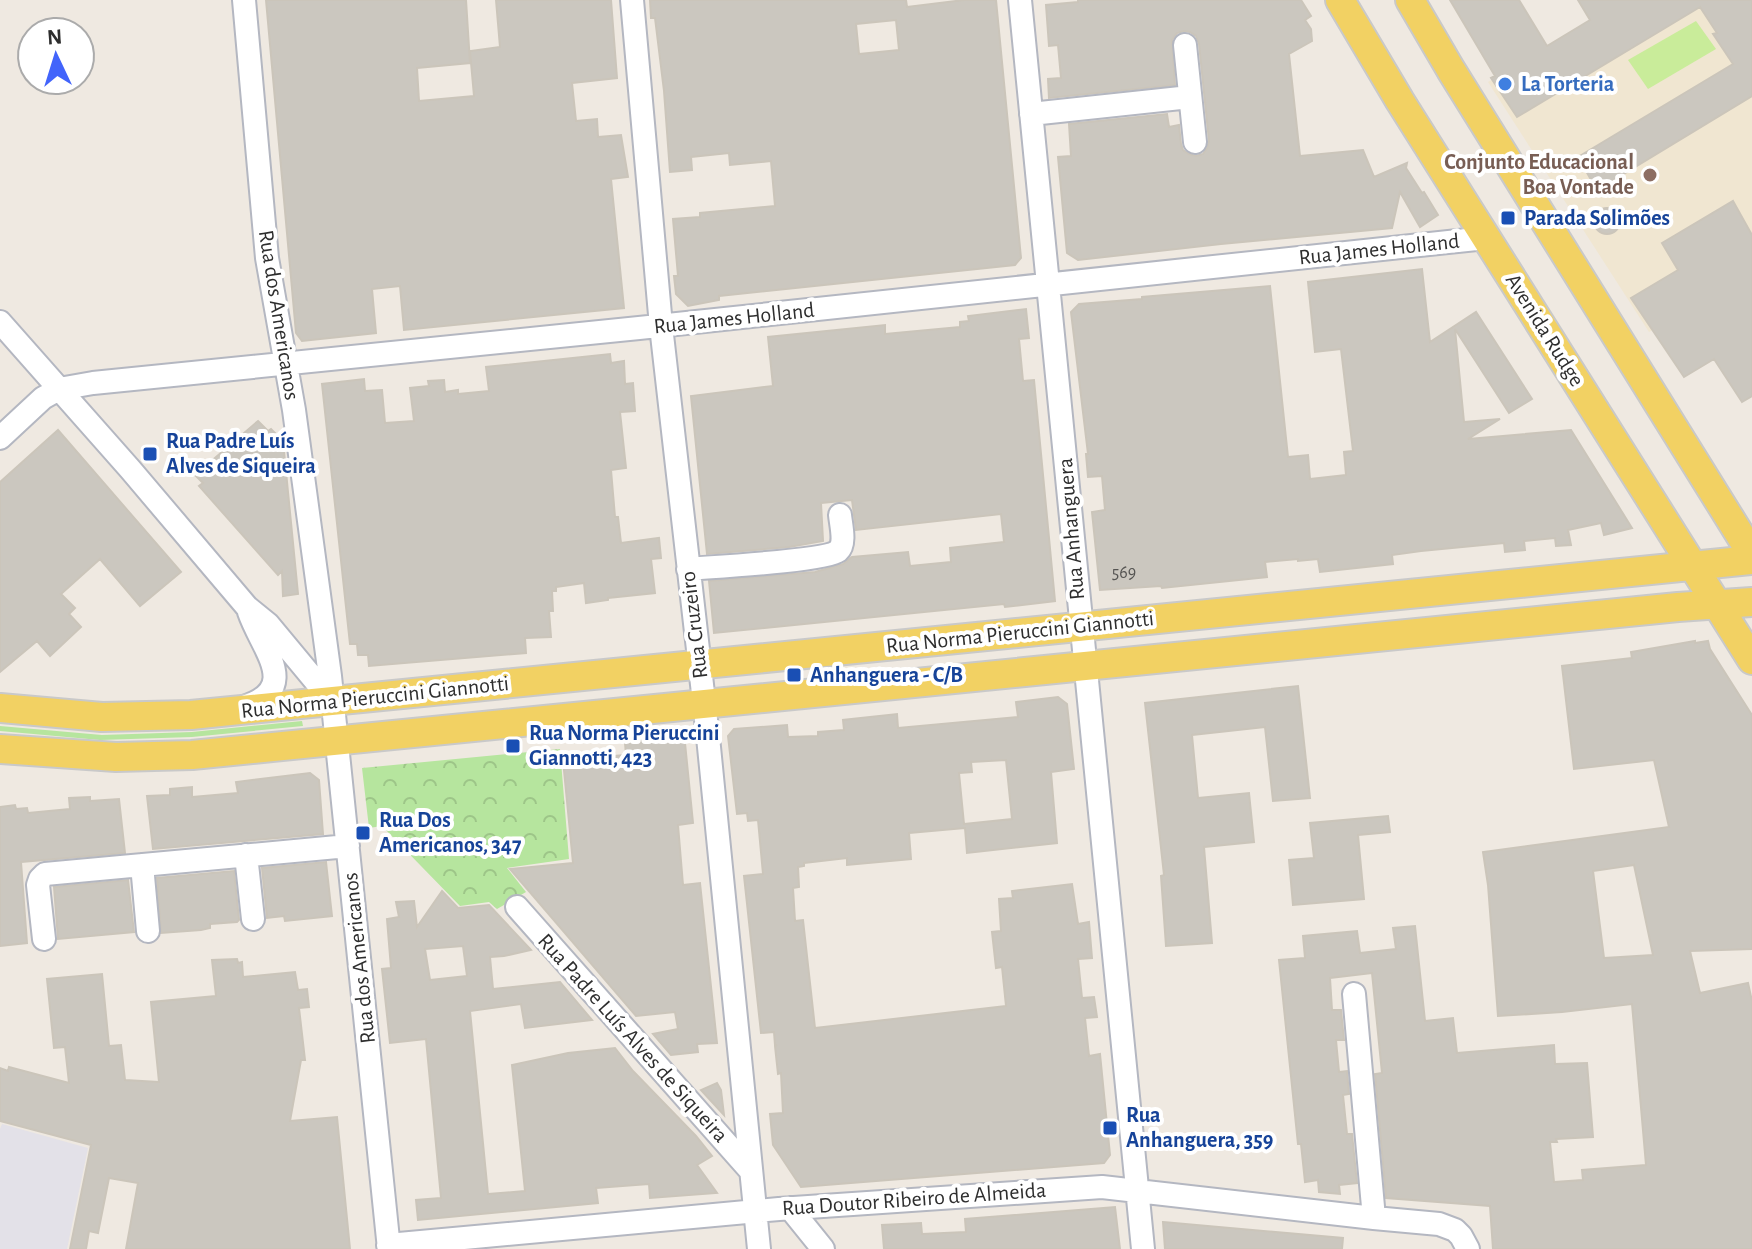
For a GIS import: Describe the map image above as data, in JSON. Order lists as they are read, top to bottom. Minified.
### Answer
{"streets":{"main road":["Avenida Rudge","Rua Norma Pieruccini Giannotti"],"street":["Rua James Holland","Rua dos Americanos","Rua Anhanguera","Rua Cruzeiro","Rua Padre Luís Alves de Siqueira","Rua Doutor Ribeiro de Almeida"]},"crossings":[["Rua James Holland","Rua dos Americanos"],["Rua James Holland","Avenida Rudge"],["Rua James Holland","Rua Anhanguera"],["Rua James Holland","Rua Cruzeiro"],["Rua dos Americanos","Rua Norma Pieruccini Giannotti"],["Rua dos Americanos","Rua Doutor Ribeiro de Almeida"],["Avenida Rudge","Rua Norma Pieruccini Giannotti"],["Rua Anhanguera","Rua Norma Pieruccini Giannotti"],["Rua Anhanguera","Rua Doutor Ribeiro de Almeida"],["Rua Cruzeiro","Rua Norma Pieruccini Giannotti"],["Rua Cruzeiro","Rua Padre Luís Alves de Siqueira"],["Rua Cruzeiro","Rua Doutor Ribeiro de Almeida"]],"places":{"other":["La Torteria","Conjunto Educacional Boa Vontade"],"transit":["Parada Solimões","Rua Padre Luís Alves de Siqueira","Anhanguera - C/B","Rua Norma Pieruccini Giannotti, 423","Rua Dos Americanos, 347","Rua Anhanguera, 359"]},"house_numbers":["569"],"north":"top"}
